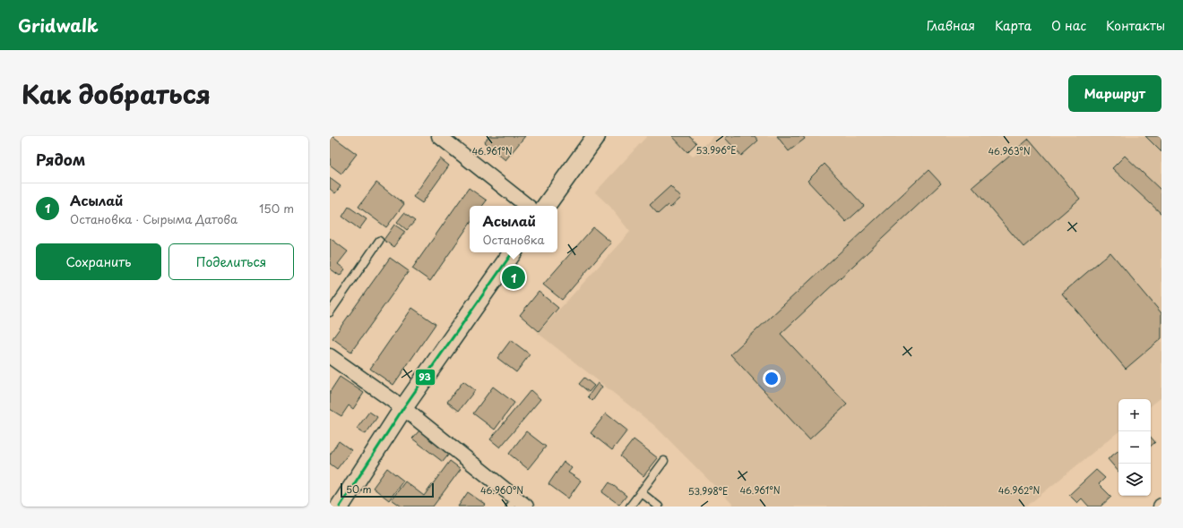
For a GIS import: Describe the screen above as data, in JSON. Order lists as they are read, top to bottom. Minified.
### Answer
{"lines":["transit line 93"],"scale_bar":"50 m","page":{"header":"Gridwalk","nav":["Главная","Карта","О нас","Контакты"],"title":"Как добраться","buttons":["Маршрут",["Сохранить","Поделиться"]],"heading":"Рядом","list":[{"mark":"1","name":"Асылай","note":"Остановка · Сырыма Датова","value":"150 m"}],"popup":["Асылай","Остановка"],"pins":"1","map_buttons":["+","−"],"scale":"50 m"},"coordinates":["53.996°E","46.961°N","46.963°N","46.960°N","46.962°N","53.998°E"]}
